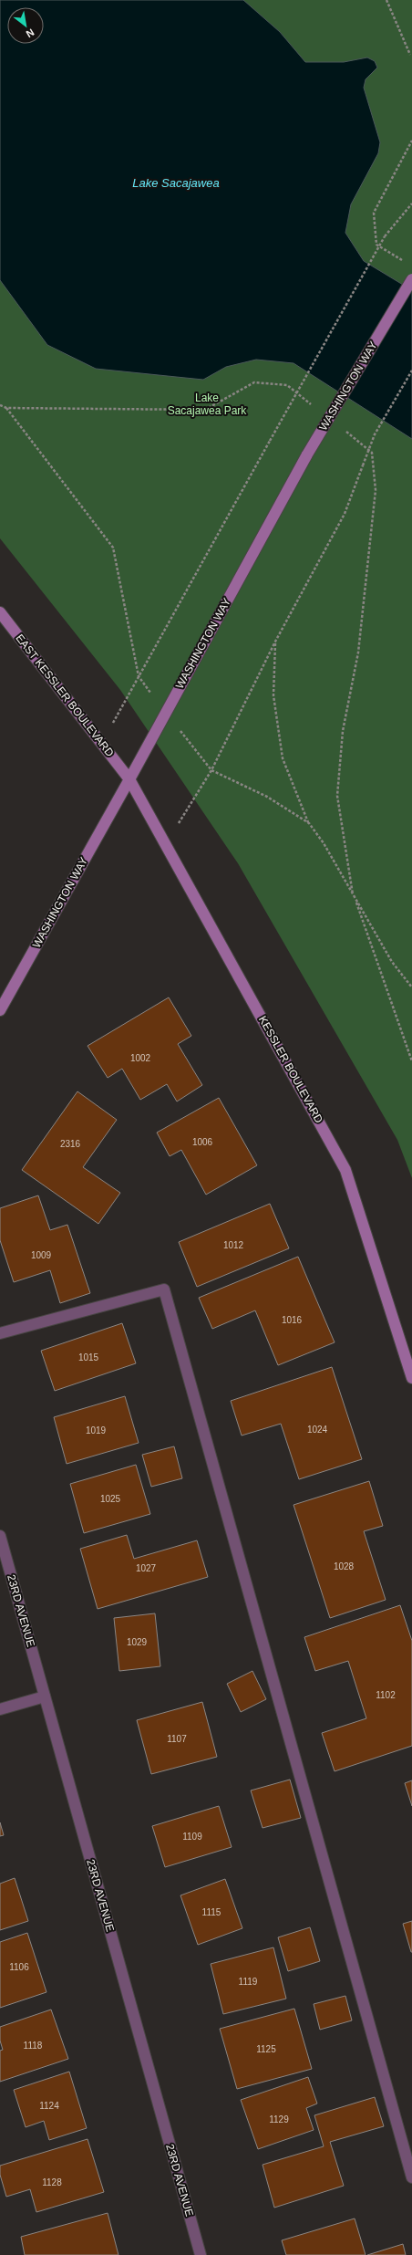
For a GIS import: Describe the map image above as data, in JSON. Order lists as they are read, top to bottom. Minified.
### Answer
{"streets":{"street":["WASHINGTON WAY","EAST KESSLER BOULEVARD","KESSLER BOULEVARD","23RD AVENUE"]},"crossings":[["WASHINGTON WAY","EAST KESSLER BOULEVARD"],["WASHINGTON WAY","KESSLER BOULEVARD"],["EAST KESSLER BOULEVARD","KESSLER BOULEVARD"]],"water":["Lake Sacajawea"],"parks":["Lake Sacajawea Park"],"house_numbers":["1002","1006","2316","1012","1009","1016","1015","1024","1019","1025","1028","1027","1029","1102","1107","1109","1115","1106","1119","1118","1125","1124","1129","1128"],"north":"bottom right"}
